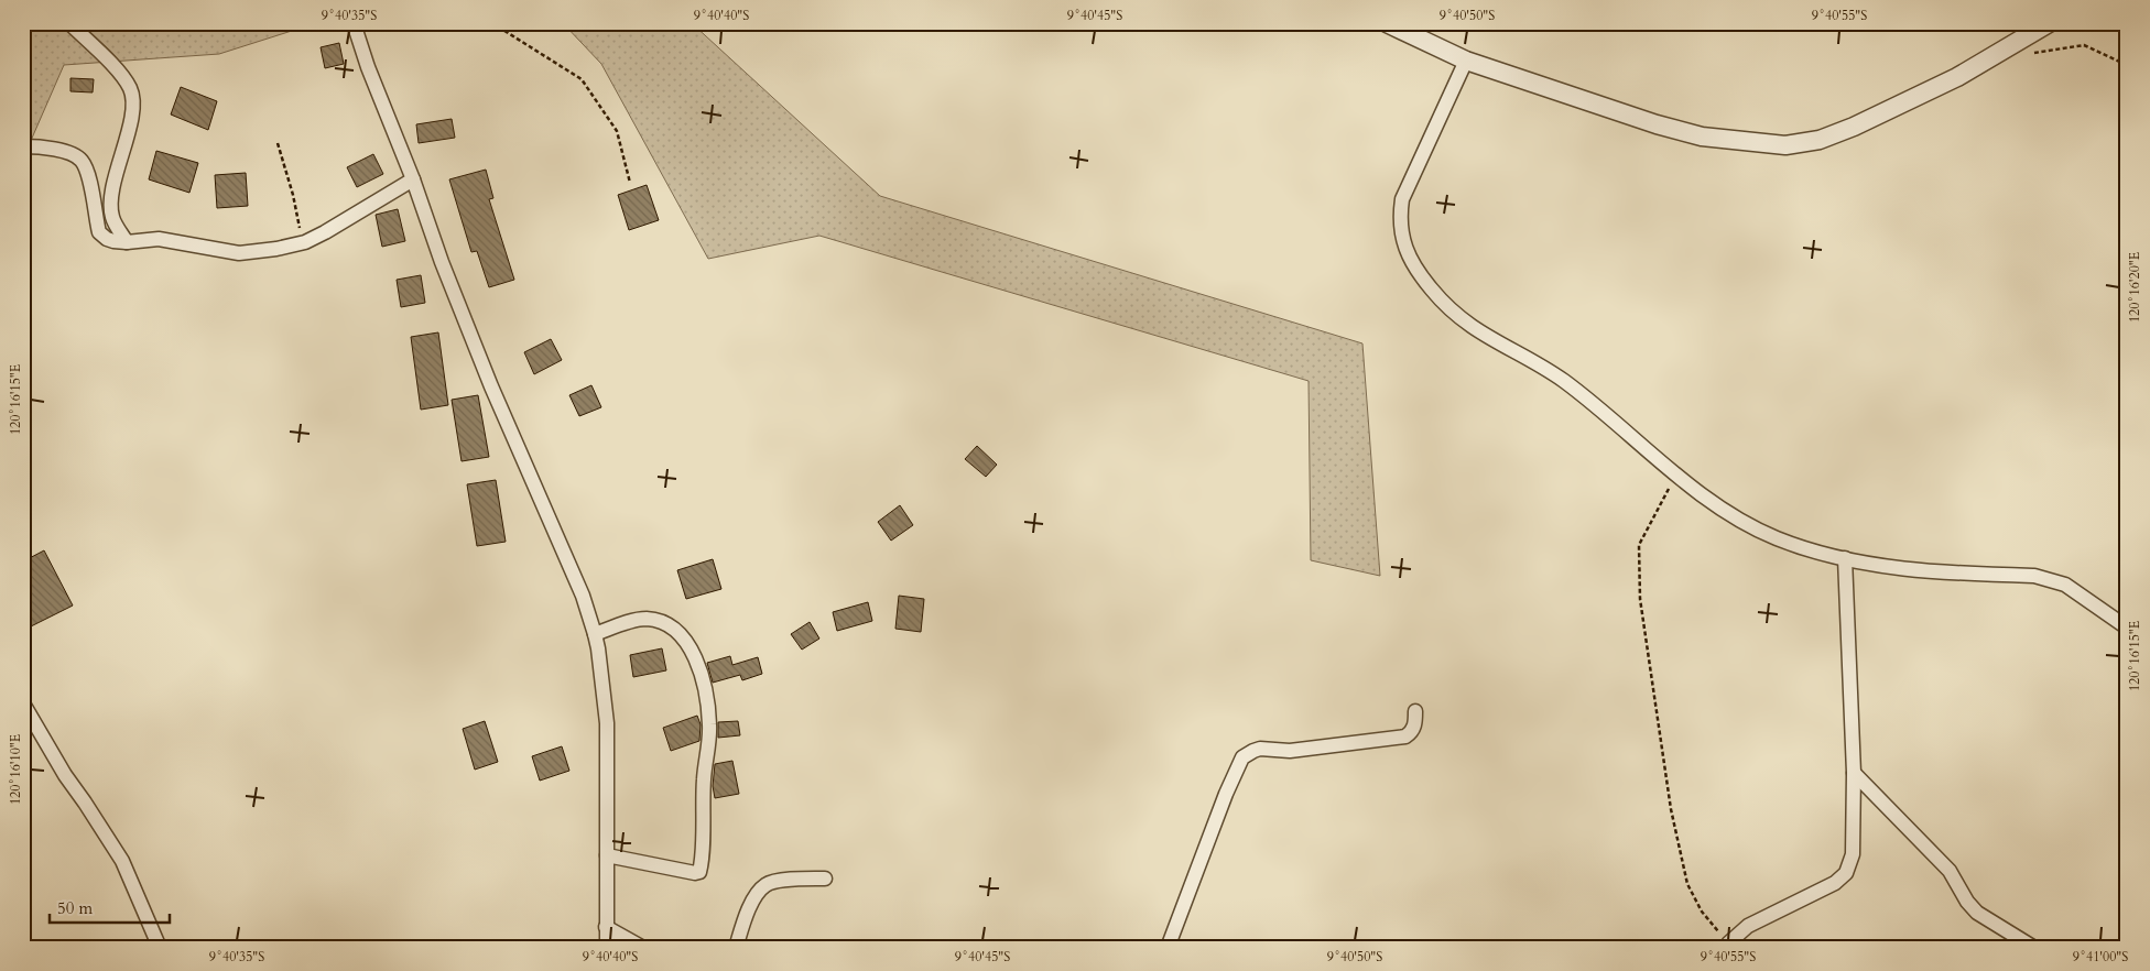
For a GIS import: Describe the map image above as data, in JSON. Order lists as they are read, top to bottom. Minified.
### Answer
{"scale_bar":"50 m","coordinates":["9°40'35\"S","9°40'40\"S","9°40'45\"S","9°40'50\"S","9°40'55\"S","120°16'20\"E","120°16'15\"E","120°16'10\"E","9°41'00\"S"]}
